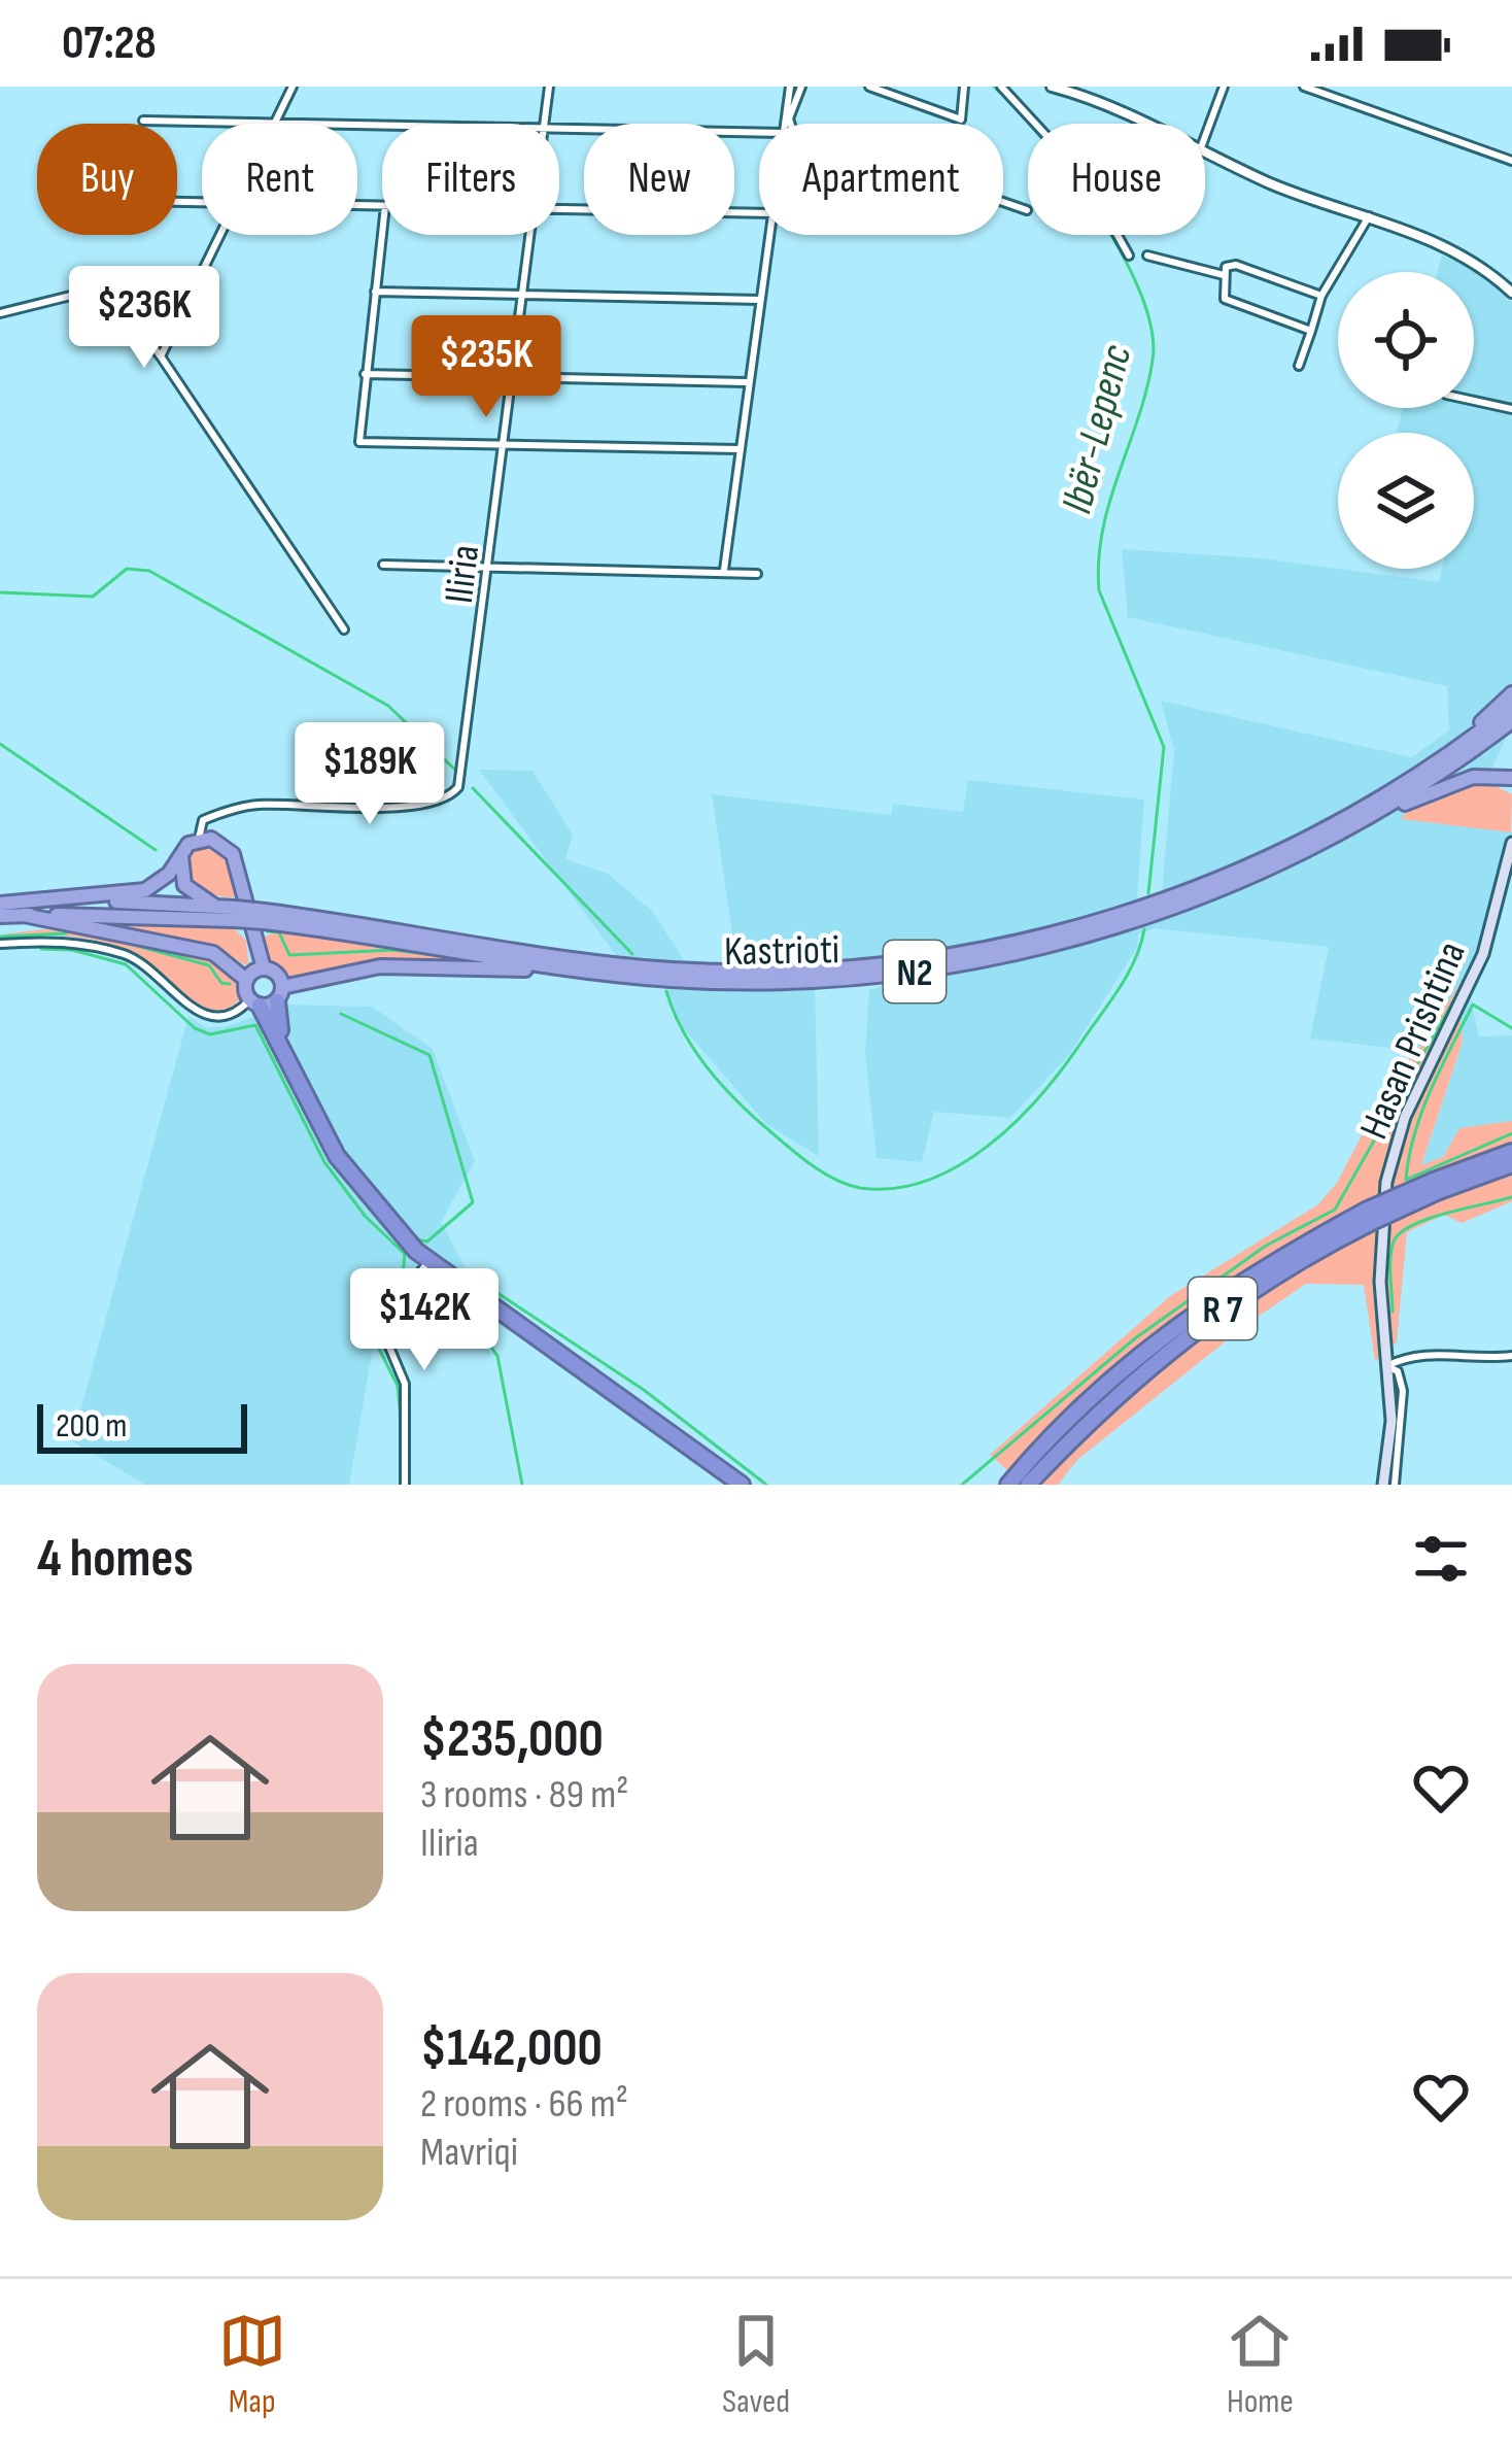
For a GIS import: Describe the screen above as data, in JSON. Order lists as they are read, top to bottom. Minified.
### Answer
{"streets":{"highway":["Kastrioti","N2","R 7"],"main road":["Hasan Prishtina"],"street":["Iliria"]},"crossings":[["Kastrioti","N2"]],"water":["Ibër-Lepenc"],"scale_bar":"200 m","page":{"status":"07:28","chip":["Buy","Rent","Filters","New","Apartment","House"],"price":["$236K","$235K","$189K","$142K"],"scale":"200 m","heading":"4 homes","list":[{"name":"$235,000","note":"3 rooms · 89 m² · Iliria"},{"name":"$142,000","note":"2 rooms · 66 m² · Mavriqi"}],"tabs":["Map","Saved","Home"]}}
